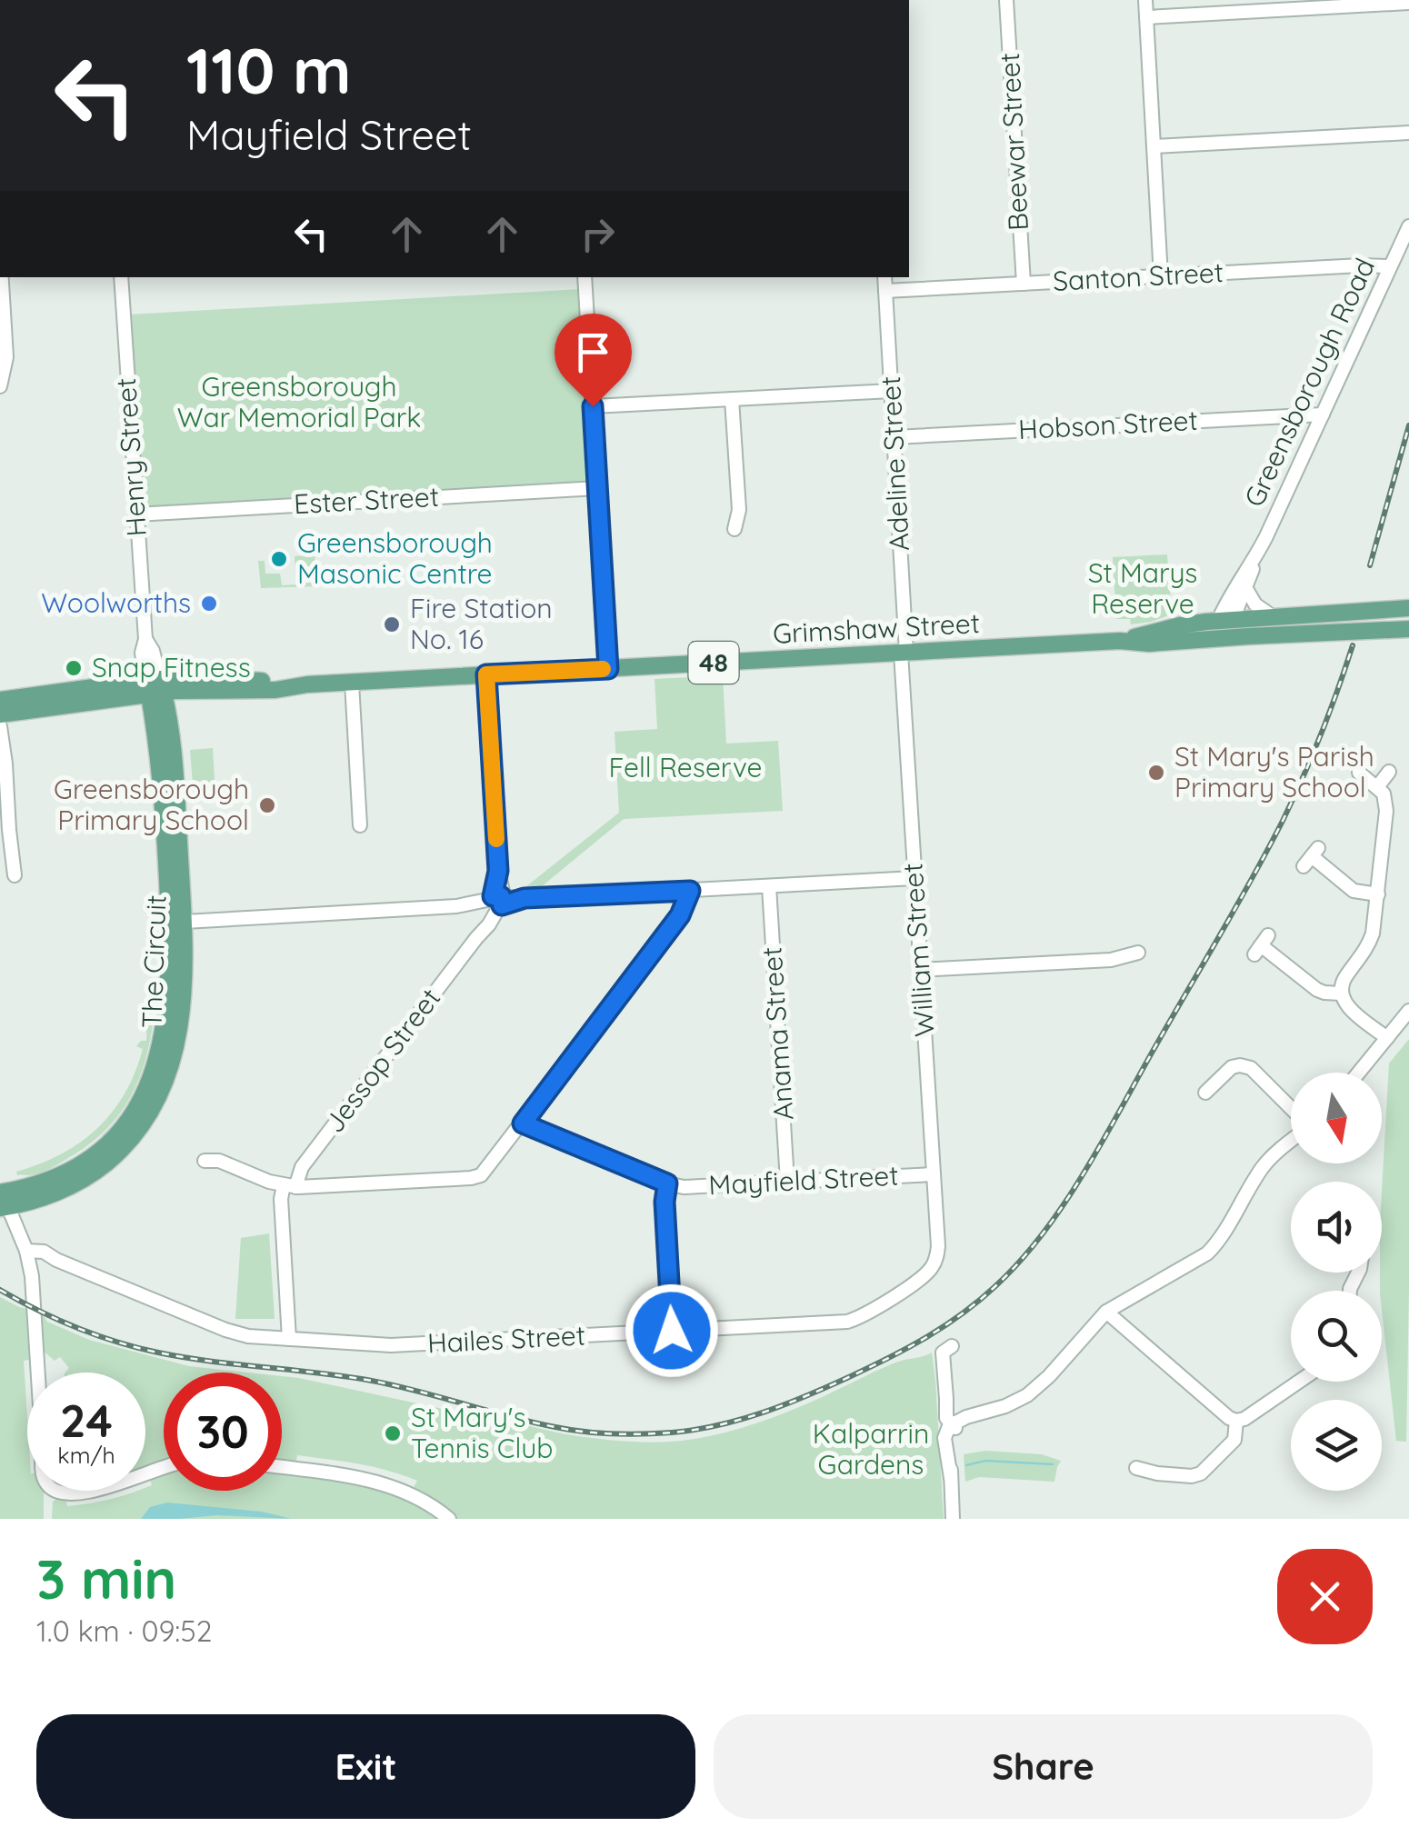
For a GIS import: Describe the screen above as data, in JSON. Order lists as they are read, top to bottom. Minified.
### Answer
{"streets":{"main road":["Greensborough Road","Grimshaw Street","48","The Circuit"],"street":["Beewar Street","Santon Street","Hobson Street","Henry Street","Adeline Street","Ester Street","William Street","Anama Street","Jessop Street","Mayfield Street","Hailes Street"]},"crossings":[["Beewar Street","Santon Street"],["Santon Street","Greensborough Road"],["Santon Street","Adeline Street"],["Greensborough Road","Hobson Street"],["Greensborough Road","Grimshaw Street"],["Hobson Street","Adeline Street"],["Henry Street","Ester Street"],["Henry Street","Grimshaw Street"],["Henry Street","The Circuit"],["Adeline Street","Grimshaw Street"],["Adeline Street","William Street"],["Grimshaw Street","William Street"],["Grimshaw Street","The Circuit"],["Grimshaw Street","Jessop Street"],["William Street","Mayfield Street"],["William Street","Hailes Street"],["Anama Street","Mayfield Street"],["Jessop Street","Hailes Street"]],"parks":["Greensborough War Memorial Park","St Marys Reserve","Fell Reserve","Kalparrin Gardens"],"places":["Greensborough Masonic Centre","Woolworths","Fire Station No. 16","Snap Fitness","St Mary's Parish Primary School","Greensborough Primary School","St Mary's Tennis Club"],"north":"bottom","page":{"turn":["110 m","Mayfield Street"],"speed":"24 km/h","limit":"30","heading":["3 min","1.0 km · 09:52"],"buttons":["Exit","Share"]}}
